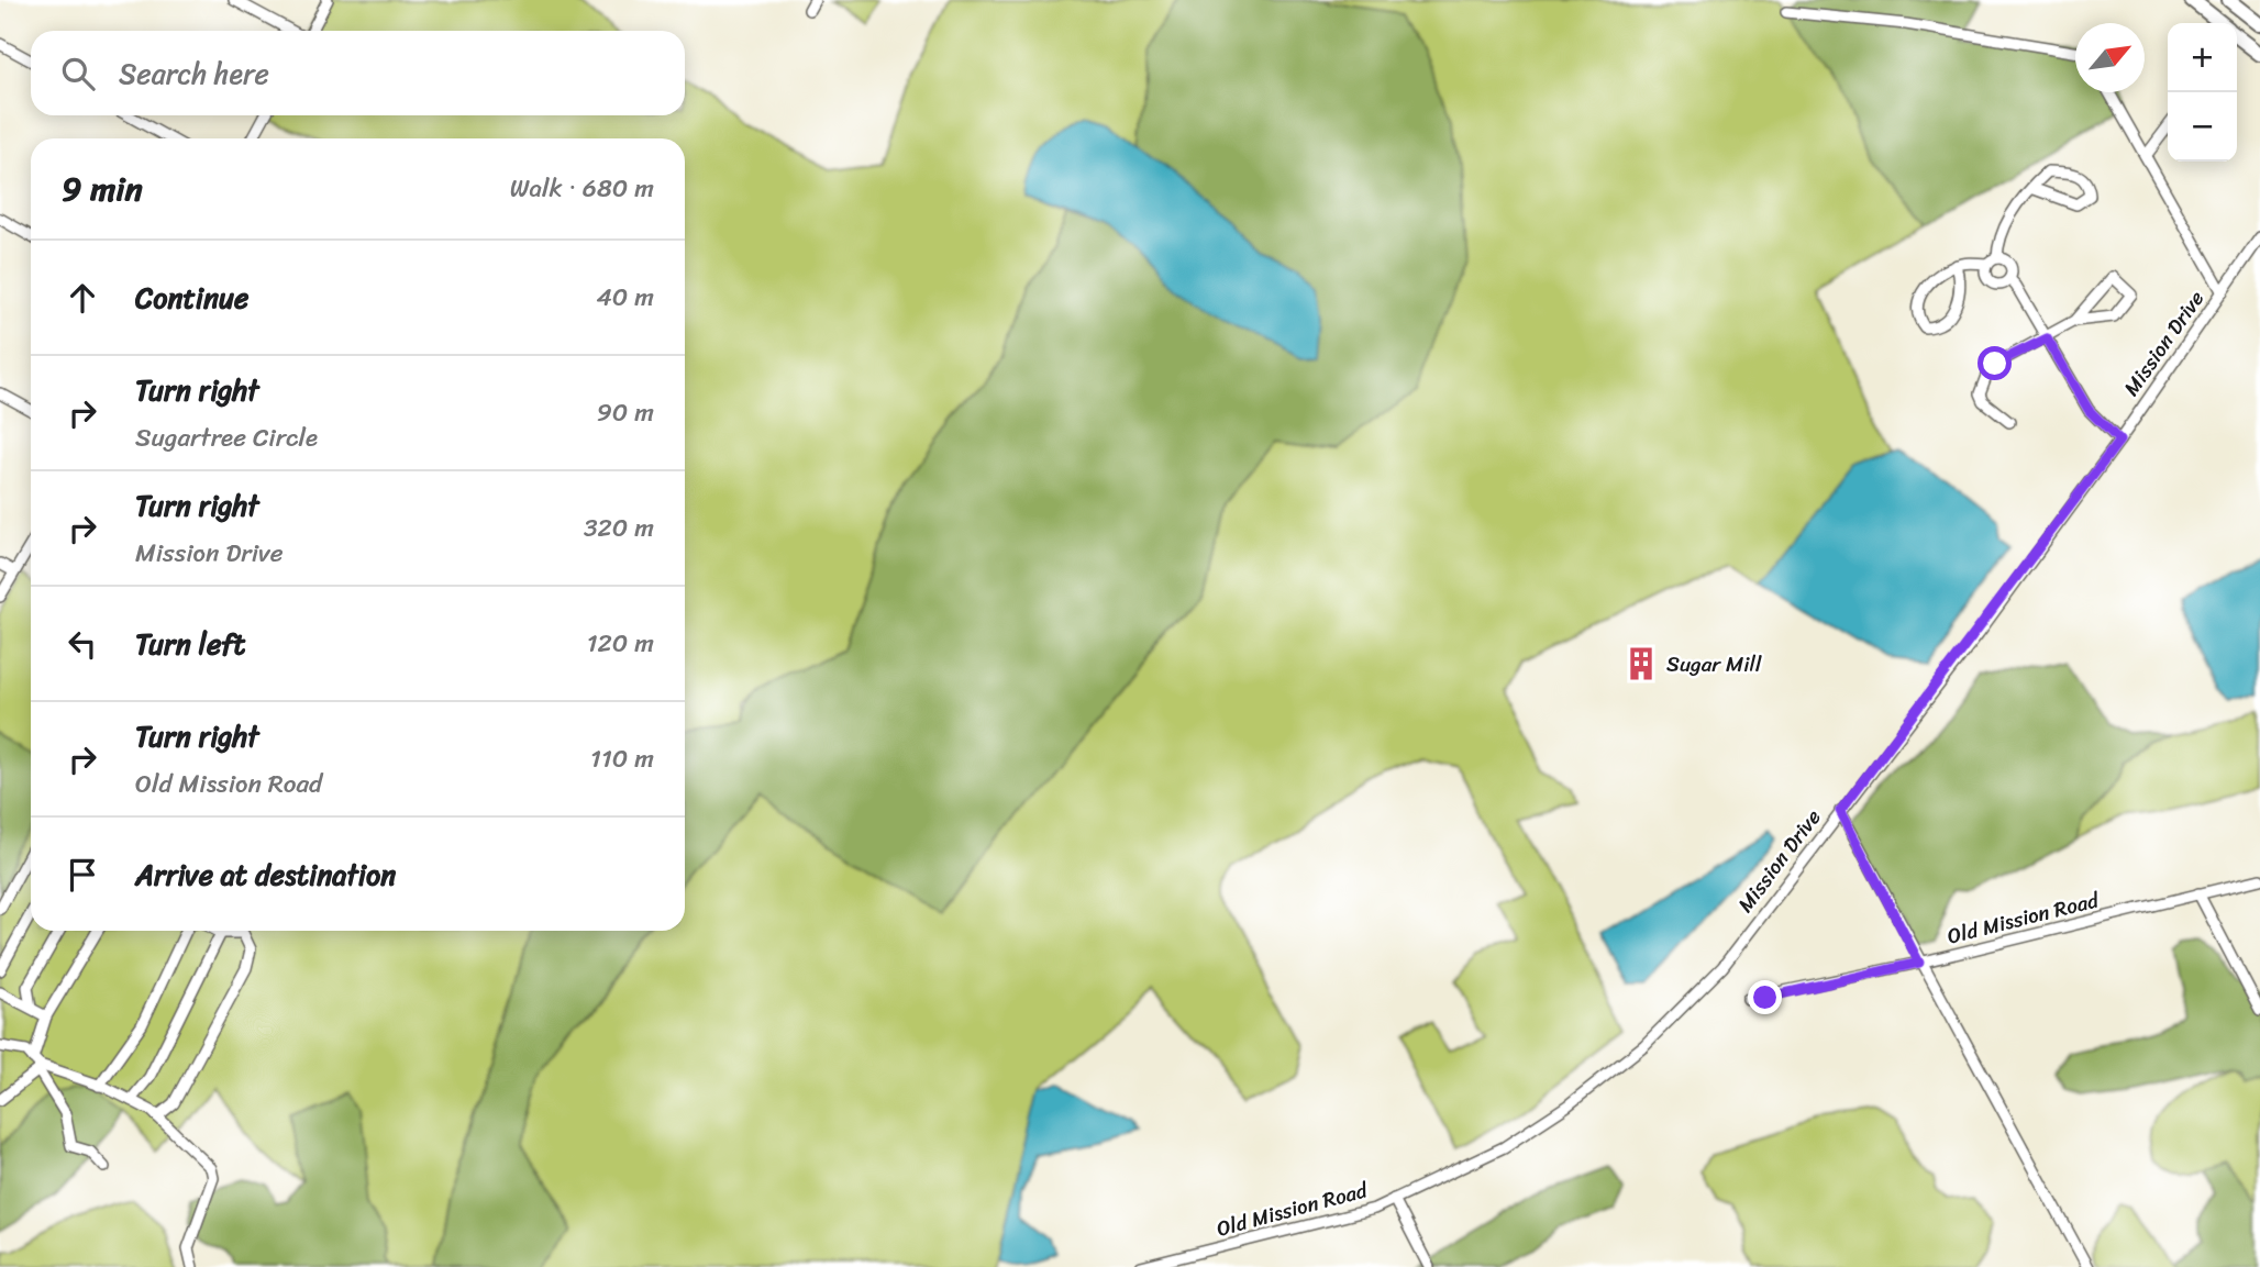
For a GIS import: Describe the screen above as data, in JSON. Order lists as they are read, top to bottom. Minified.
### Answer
{"streets":{"street":["Mission Drive","Old Mission Road"]},"crossings":[["Mission Drive","Old Mission Road"]],"places":{"building":["Sugar Mill"]},"north":"top right","page":{"map_buttons":["+","−"],"search":"Search here","heading":["9 min","Walk · 680 m"],"list":[["Continue","40 m"],["Turn right","Sugartree Circle","90 m"],["Turn right","Mission Drive","320 m"],["Turn left","120 m"],["Turn right","Old Mission Road","110 m"],"Arrive at destination"]}}
